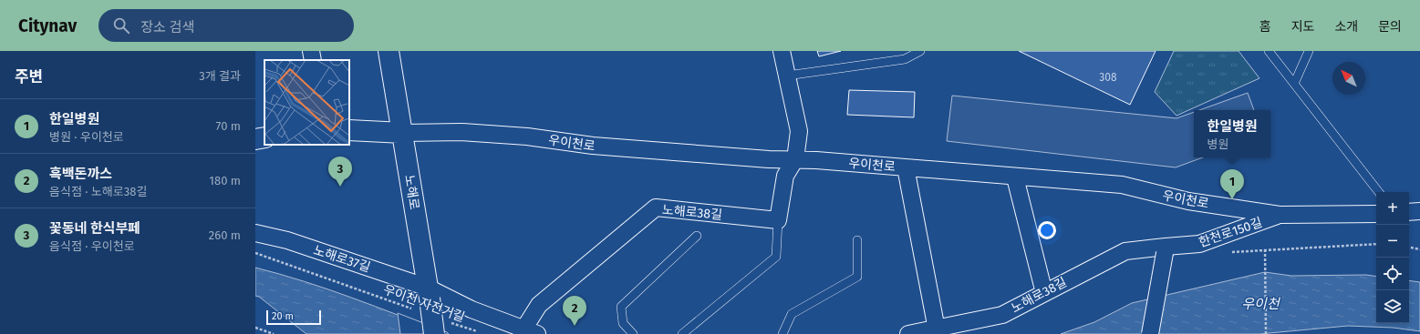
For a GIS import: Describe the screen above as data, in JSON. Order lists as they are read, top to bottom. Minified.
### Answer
{"streets":{"main road":["우이천로","노해로"],"street":["노해로38길","한천로150길","노해로37길"],"path":["우이천 자전거길"]},"crossings":[["우이천로","노해로"],["우이천로","노해로38길"],["우이천로","한천로150길"],["노해로","노해로38길"],["노해로","노해로37길"],["노해로","우이천 자전거길"],["노해로38길","한천로150길"],["노해로38길","노해로37길"],["노해로38길","우이천 자전거길"],["노해로37길","우이천 자전거길"]],"water":["우이천"],"house_numbers":["308"],"scale_bar":"20 m","north":"top left","page":{"header":"Citynav","search":"장소 검색","nav":["홈","지도","소개","문의"],"heading":["주변","3개 결과"],"list":[{"mark":"1","name":"한일병원","note":"병원 · 우이천로","value":"70 m"},{"mark":"2","name":"흑백돈까스","note":"음식점 · 노해로38길","value":"180 m"},{"mark":"3","name":"꽃동네 한식부페","note":"음식점 · 우이천로","value":"260 m"}],"popup":["한일병원","병원"],"pins":["3","1","2"],"map_buttons":["+","−"],"scale":"20 m"}}
